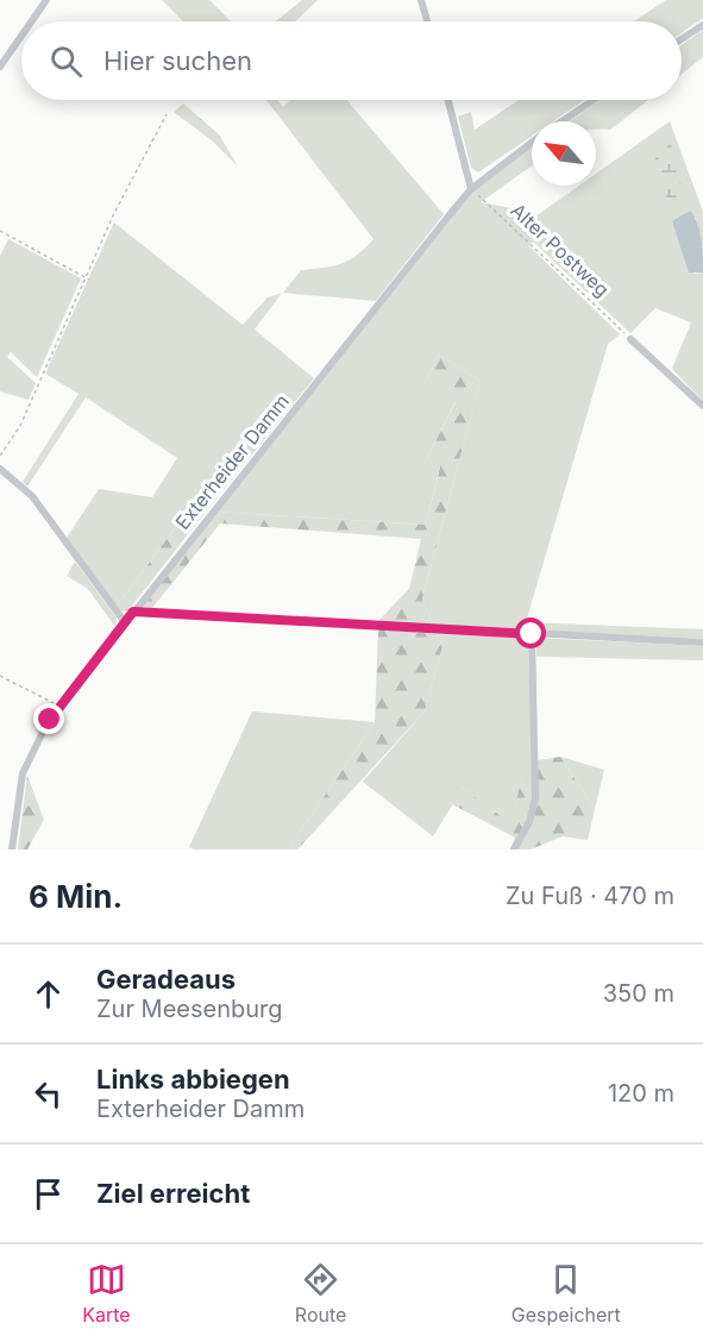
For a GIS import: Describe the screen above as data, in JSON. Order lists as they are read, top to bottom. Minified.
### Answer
{"streets":{"street":["Exterheider Damm"],"path":["Alter Postweg"]},"crossings":[["Alter Postweg","Exterheider Damm"]],"north":"top left","page":{"search":"Hier suchen","heading":["6 Min.","Zu Fuß · 470 m"],"list":[["Geradeaus","Zur Meesenburg","350 m"],["Links abbiegen","Exterheider Damm","120 m"],"Ziel erreicht"],"nav":["Karte","Route","Gespeichert"]}}
